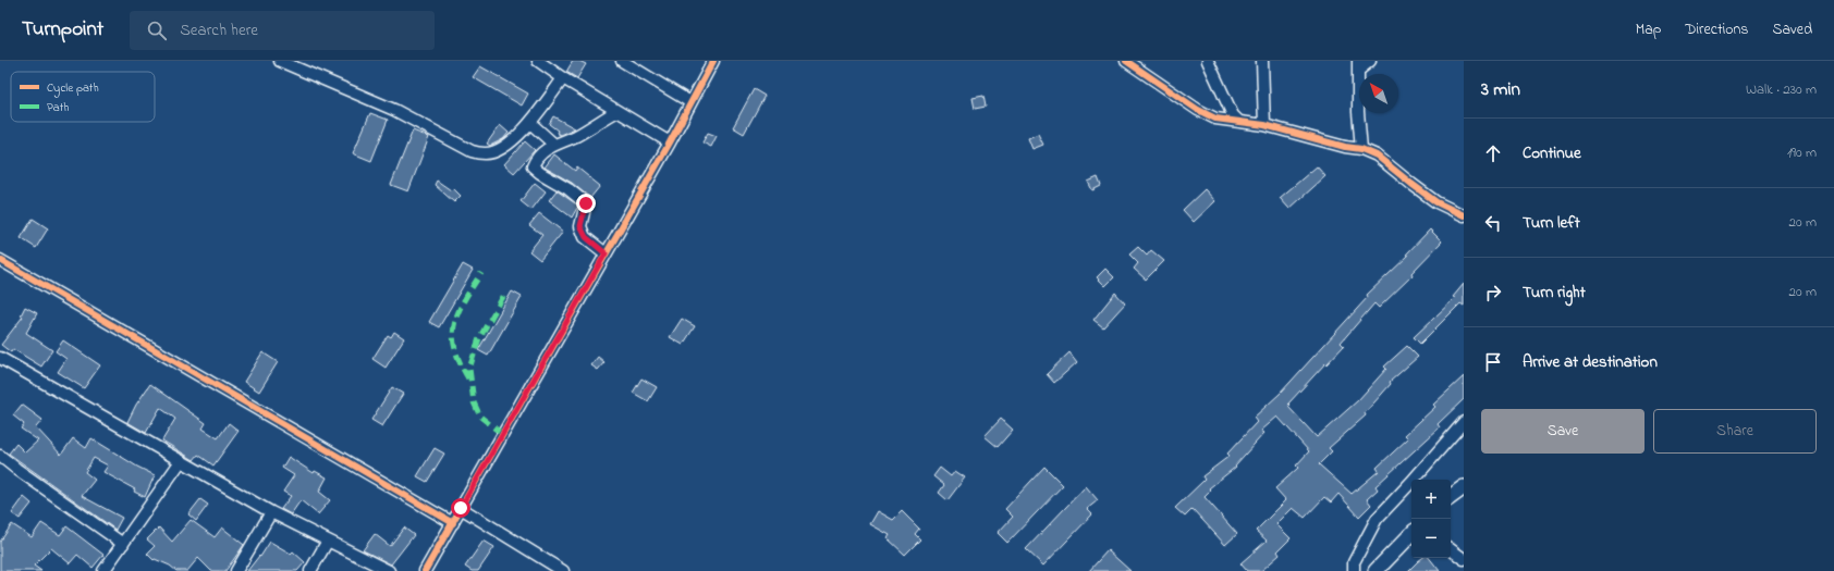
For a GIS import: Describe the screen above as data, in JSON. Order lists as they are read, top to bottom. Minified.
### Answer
{"legend":["Cycle path","Path"],"north":"top left","page":{"header":"Turnpoint","search":"Search here","nav":["Map","Directions","Saved"],"heading":["3 min","Walk · 230 m"],"list":[["Continue","190 m"],["Turn left","20 m"],["Turn right","20 m"],"Arrive at destination"],"buttons":["Save","Share"],"map_buttons":["+","−"]}}
